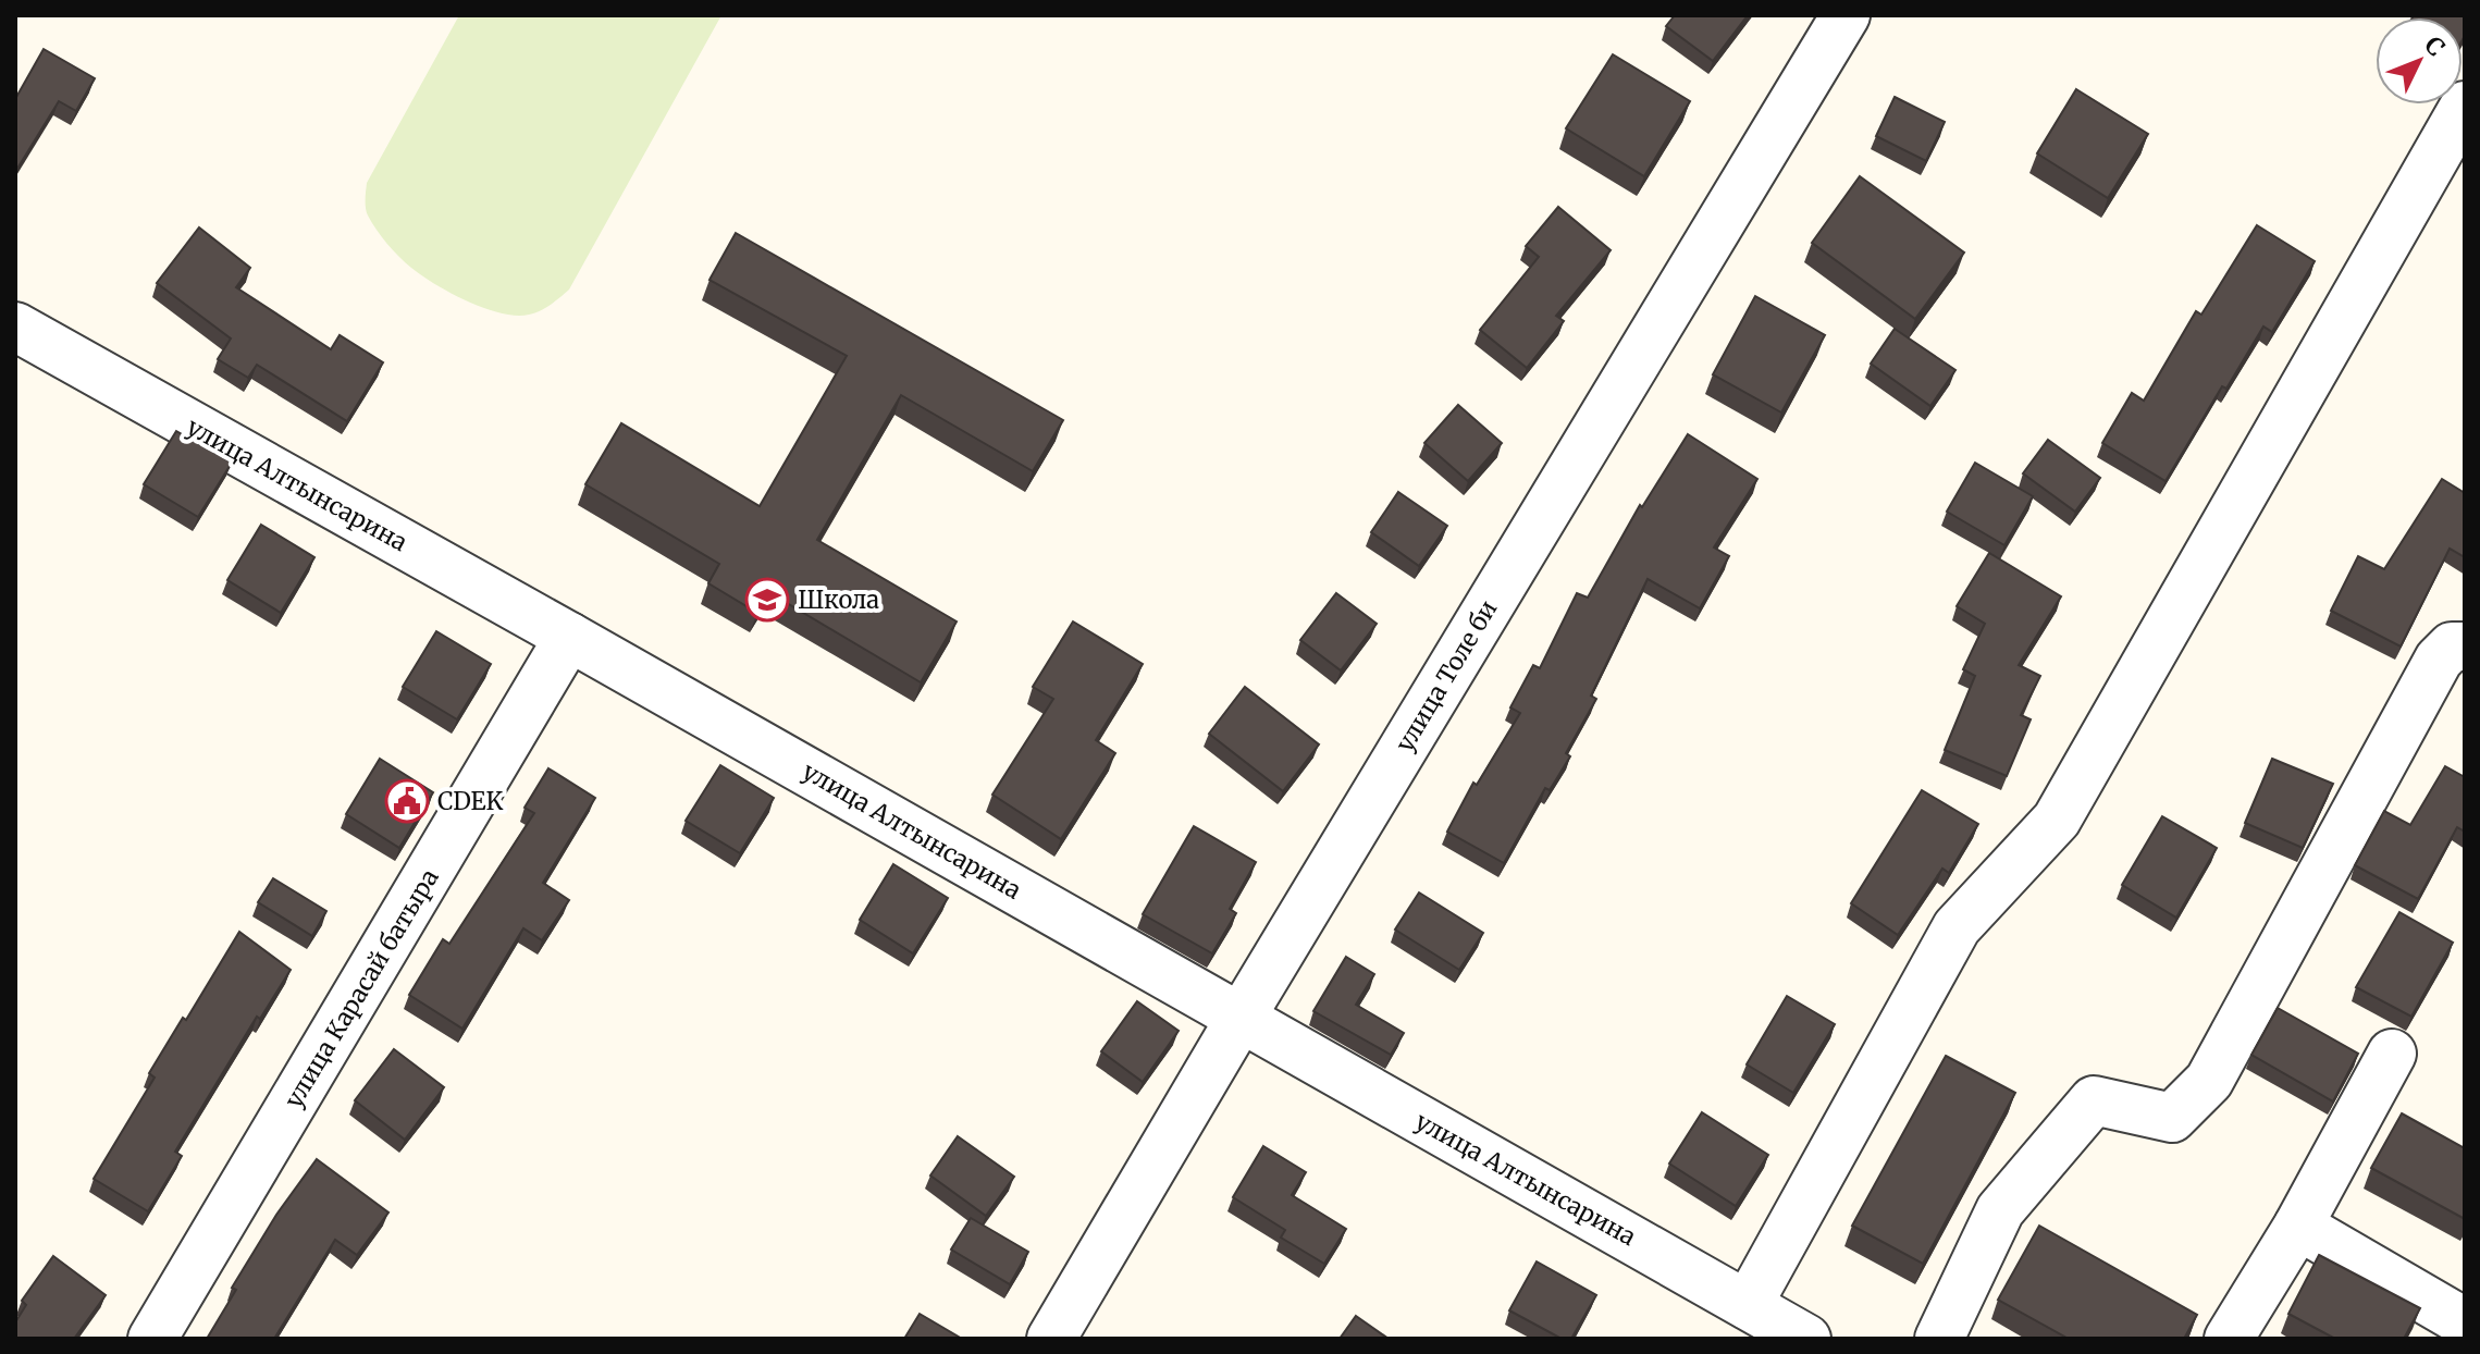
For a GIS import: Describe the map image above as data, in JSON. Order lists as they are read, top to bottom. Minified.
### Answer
{"streets":{"street":["улица Алтынсарина","улица Толе би","улица Карасай батыра"]},"crossings":[["улица Алтынсарина","улица Толе би"],["улица Алтынсарина","улица Карасай батыра"]],"places":{"school or university":["Школа"],"public building":["CDEK"]},"north":"top right"}
